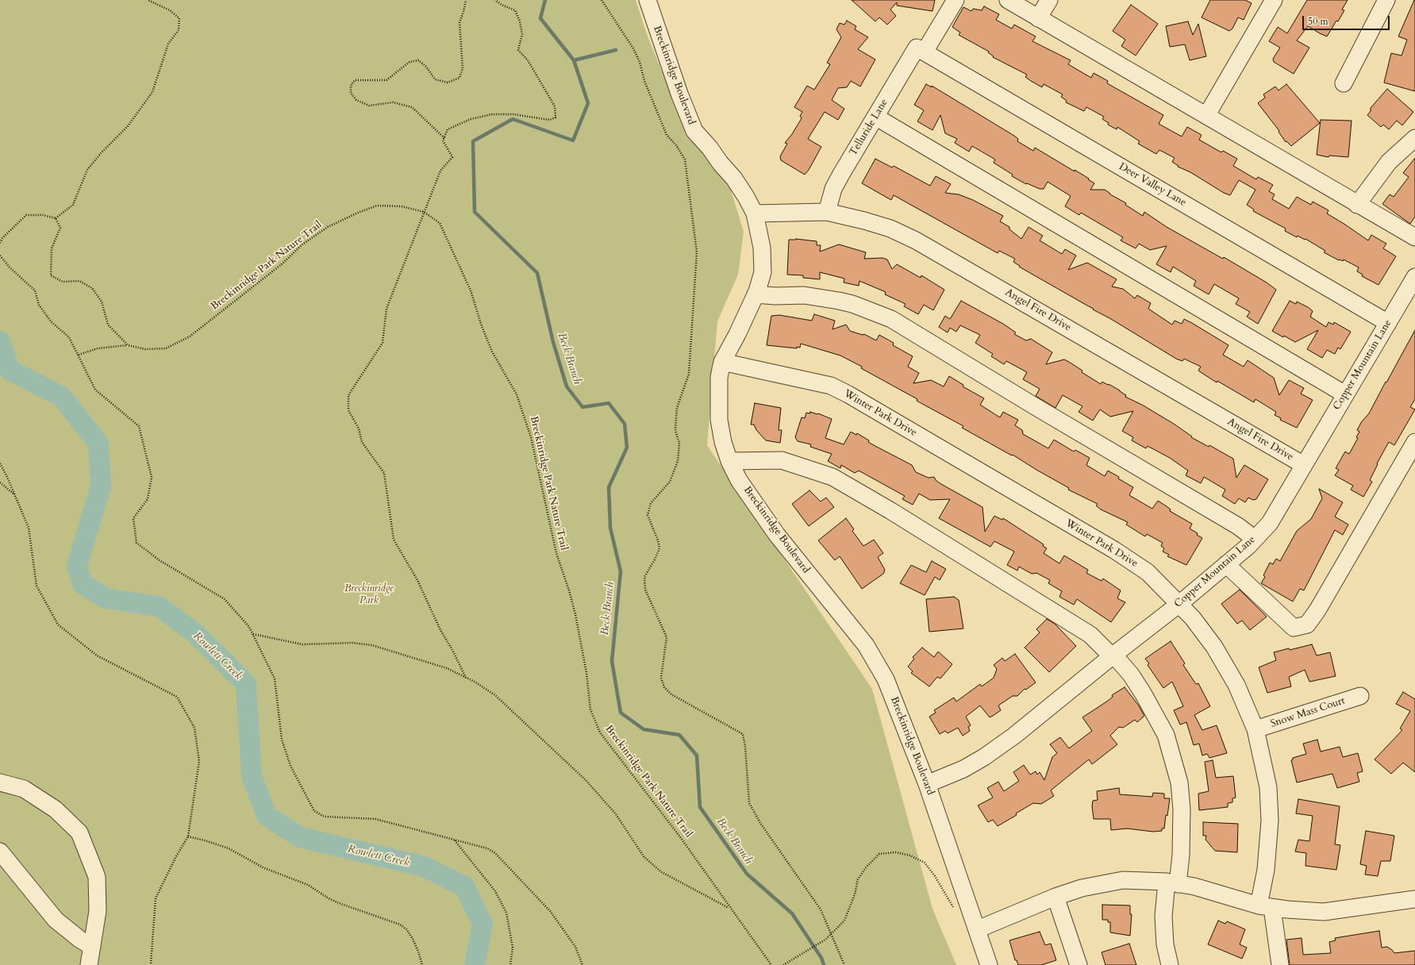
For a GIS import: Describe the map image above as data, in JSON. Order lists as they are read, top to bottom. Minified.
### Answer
{"streets":{"street":["Breckinridge Boulevard","Telluride Lane","Deer Valley Lane","Angel Fire Drive","Copper Mountain Lane","Winter Park Drive","Snow Mass Court"],"path":["Breckinridge Park Nature Trail"]},"crossings":[["Breckinridge Boulevard","Angel Fire Drive"],["Breckinridge Boulevard","Copper Mountain Lane"],["Breckinridge Boulevard","Winter Park Drive"],["Telluride Lane","Deer Valley Lane"],["Telluride Lane","Angel Fire Drive"],["Deer Valley Lane","Copper Mountain Lane"],["Angel Fire Drive","Copper Mountain Lane"],["Copper Mountain Lane","Winter Park Drive"],["Winter Park Drive","Snow Mass Court"]],"water":["Beck Branch","Rowlett Creek"],"parks":["Breckinridge Park"],"scale_bar":"50 m"}
